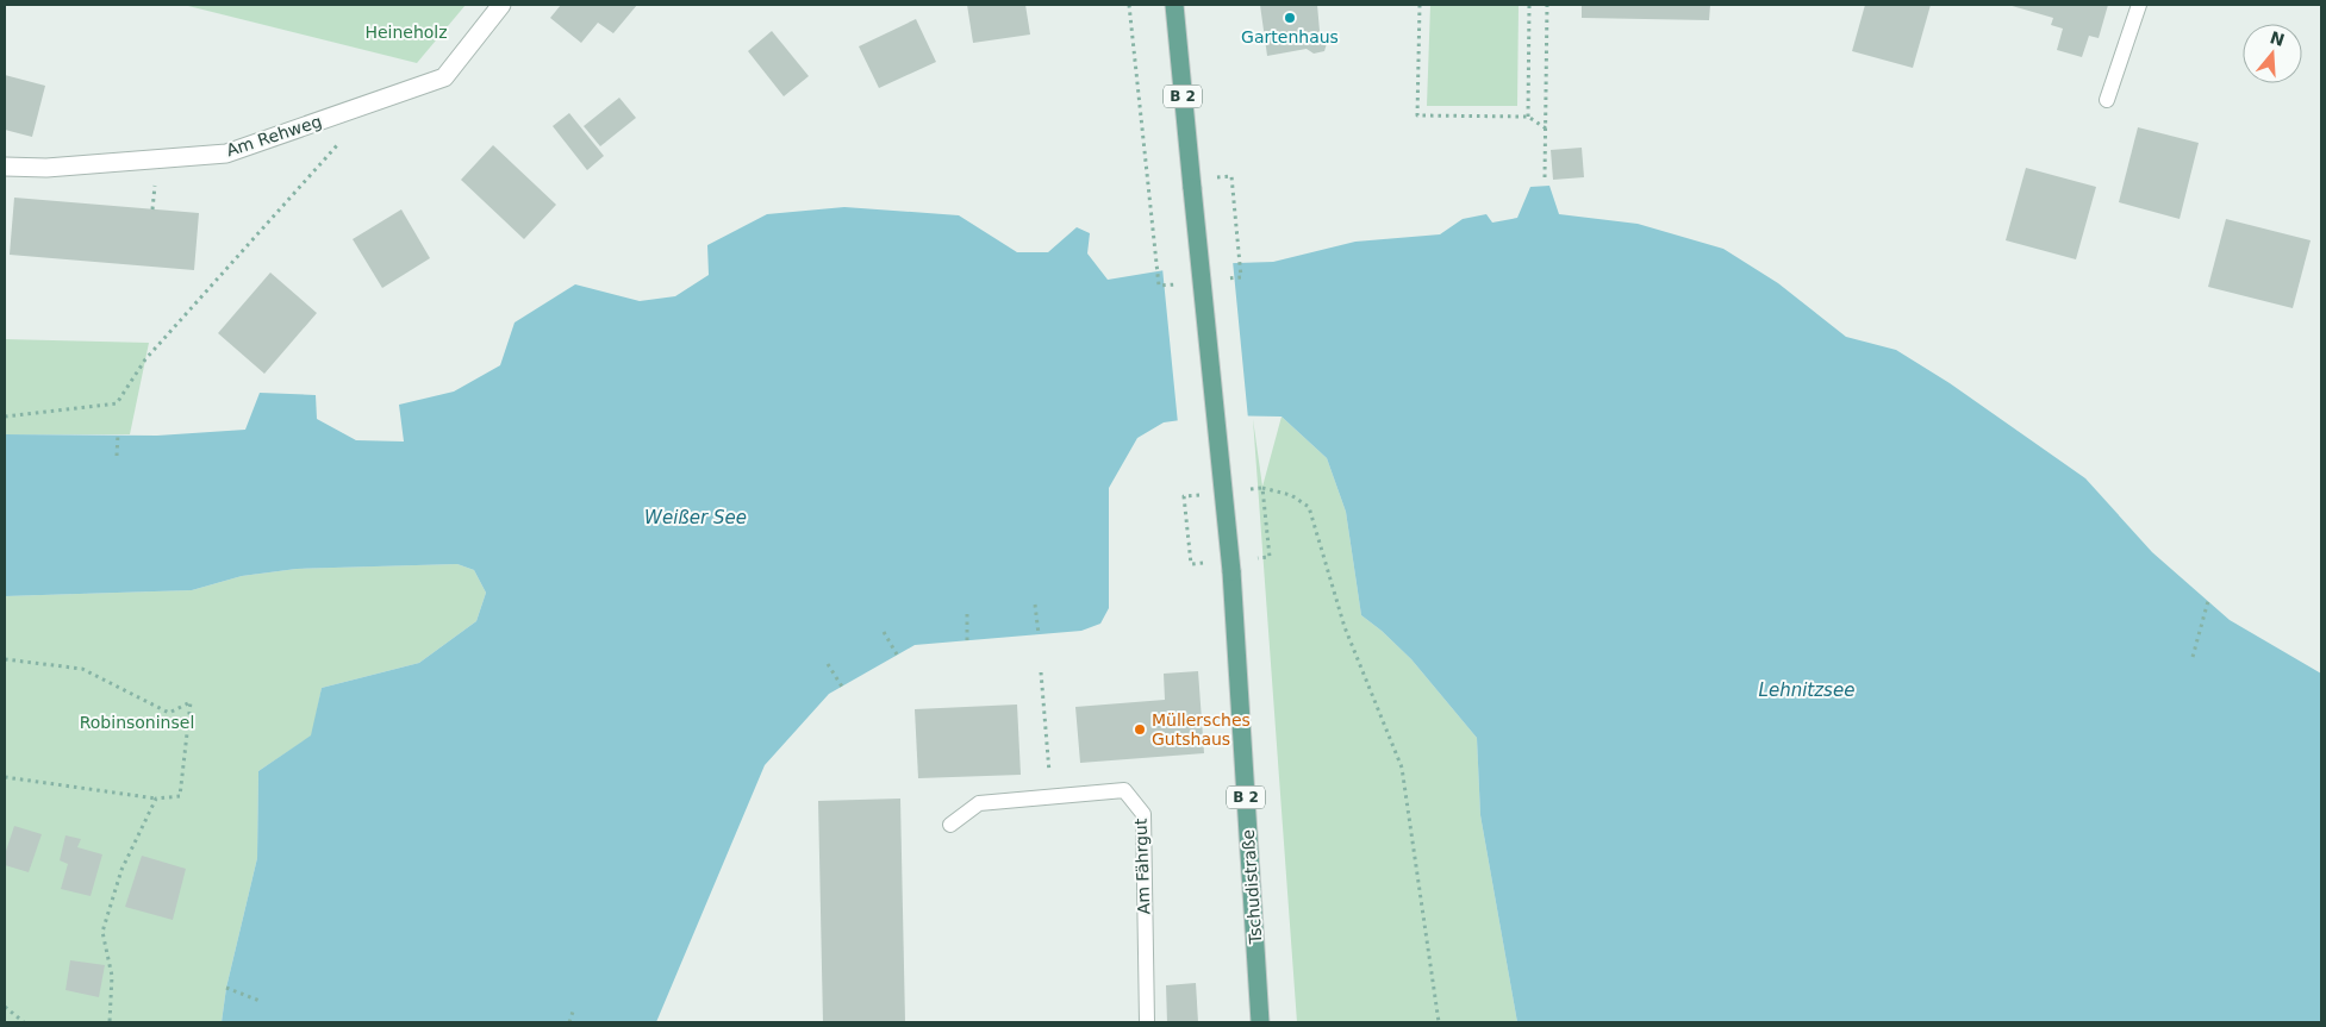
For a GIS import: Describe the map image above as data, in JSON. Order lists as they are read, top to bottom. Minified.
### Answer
{"streets":{"main road":["B 2","Tschudistraße"],"street":["Am Rehweg"],"lane":["Am Fährgut"]},"water":["Weißer See","Lehnitzsee"],"parks":["Heineholz","Robinsoninsel"],"places":["Gartenhaus","Müllersches Gutshaus"],"north":"top"}
